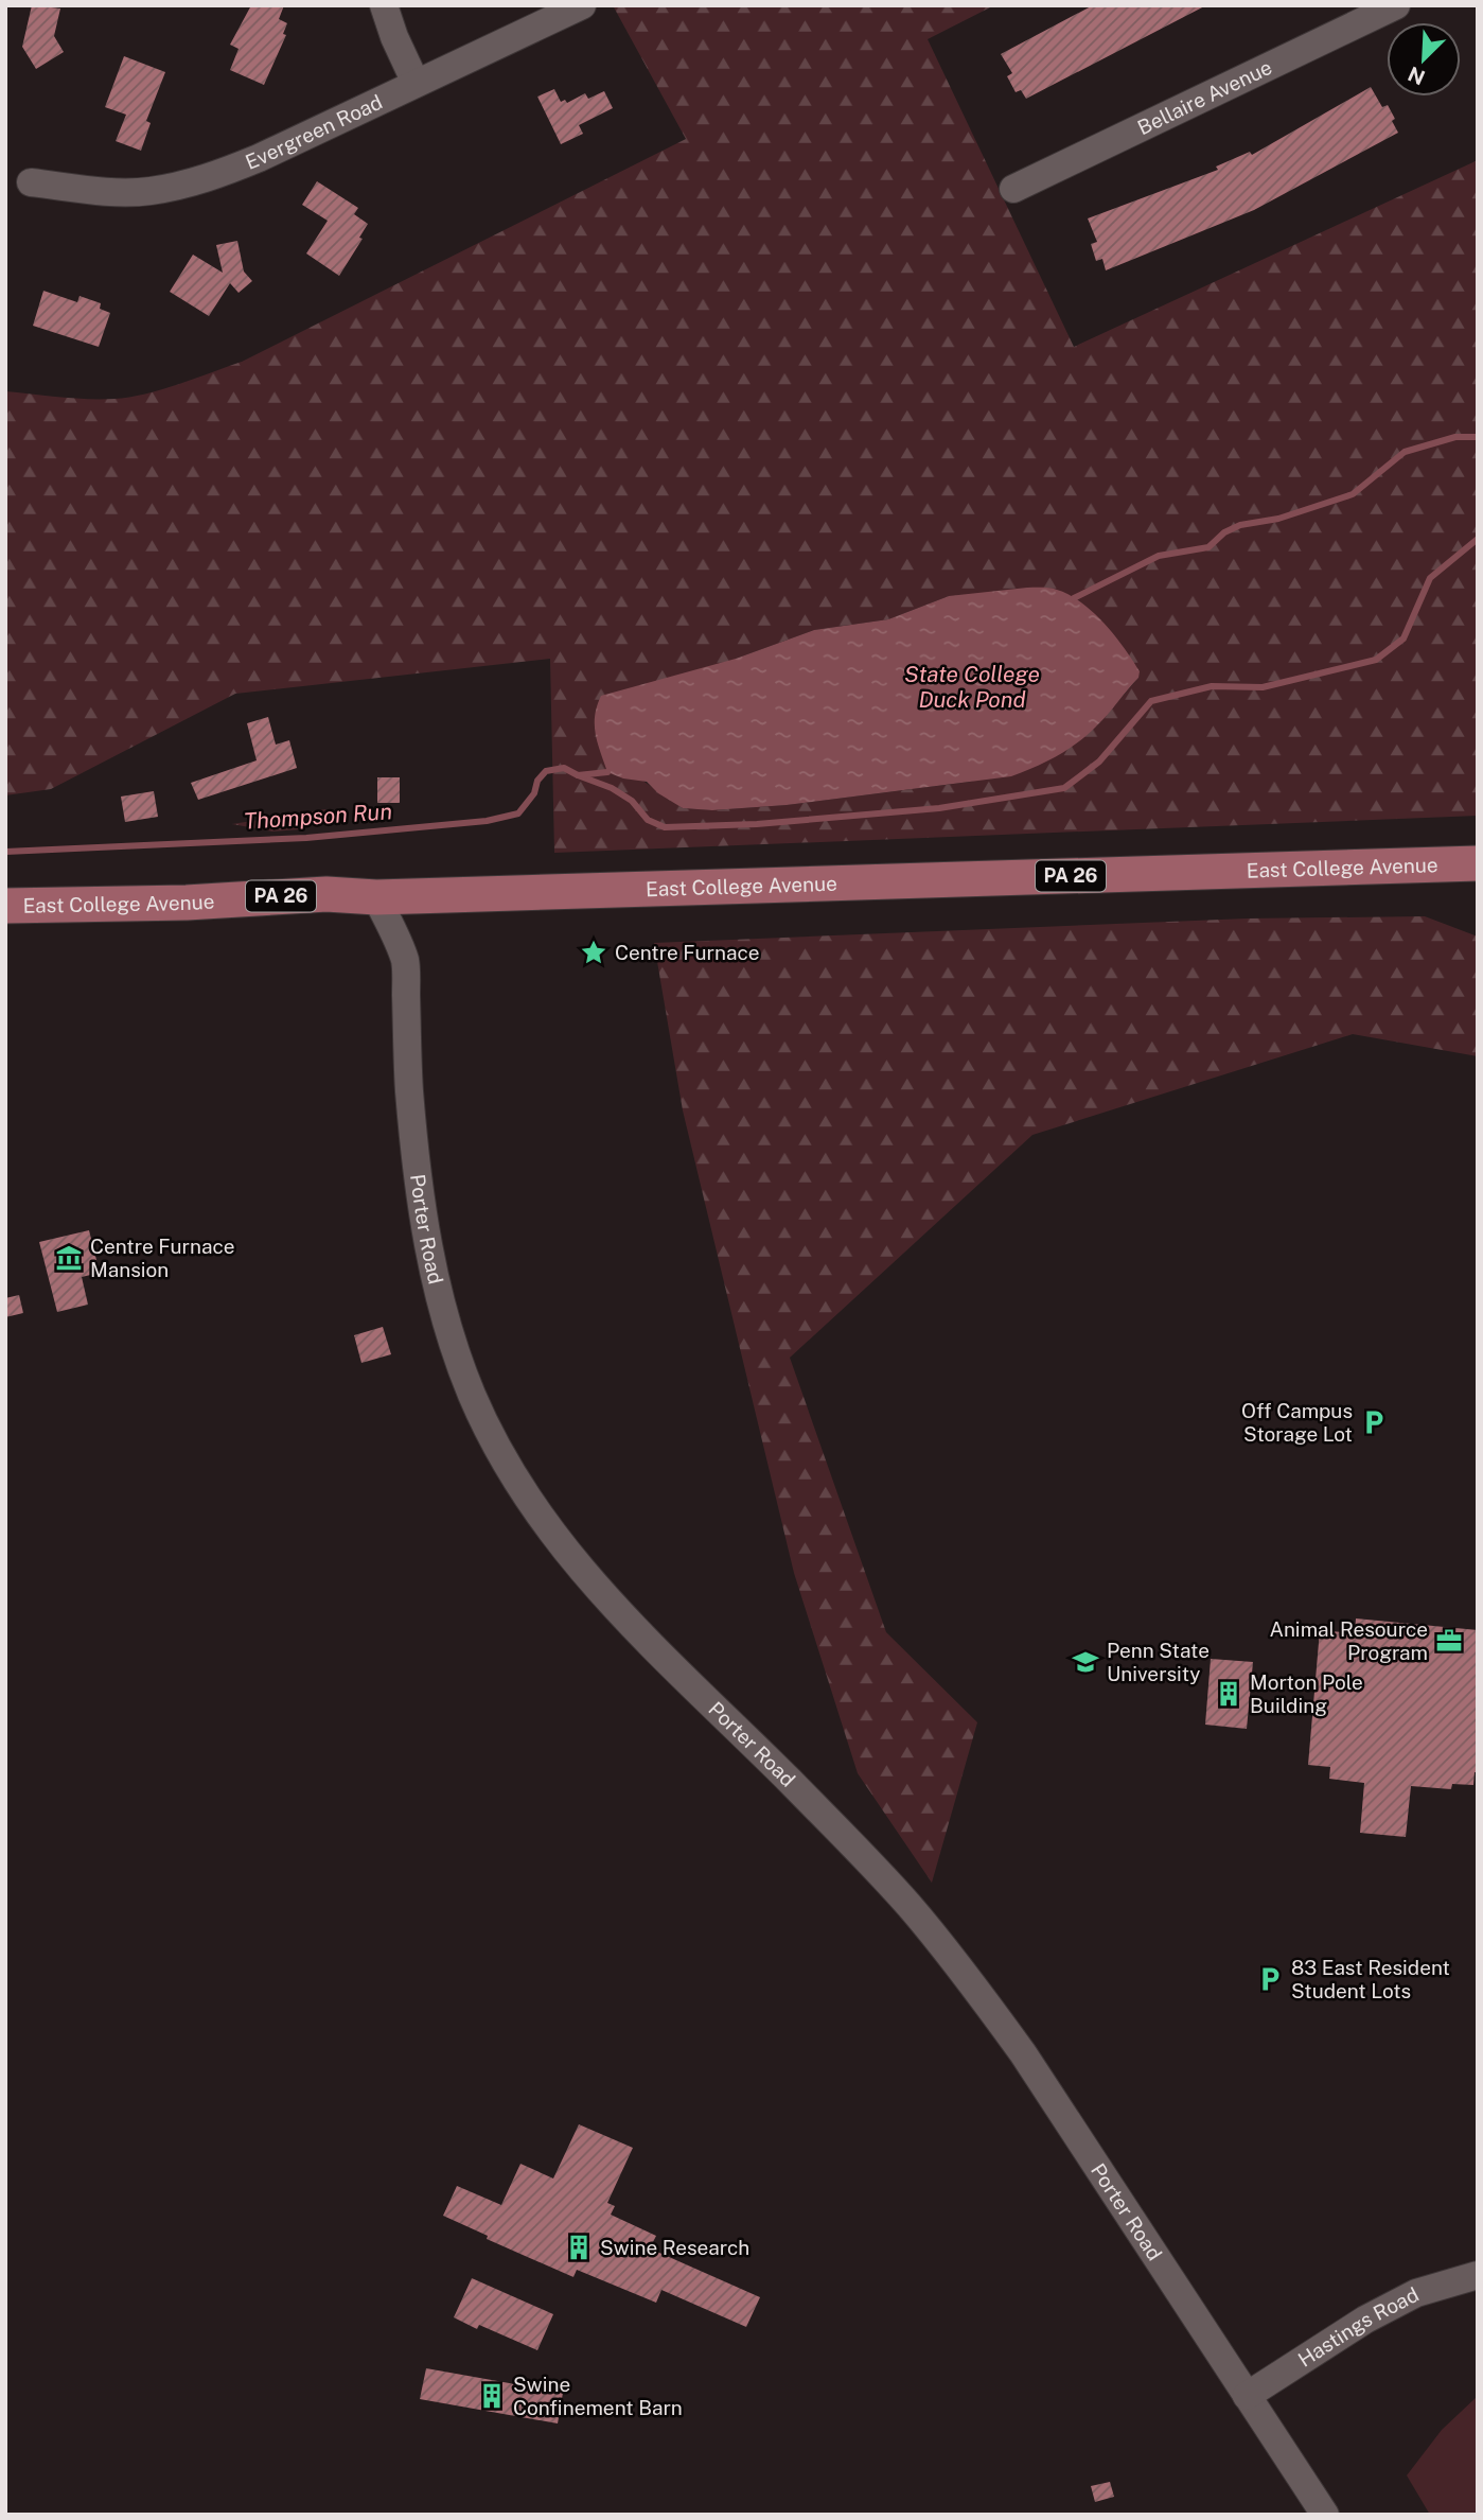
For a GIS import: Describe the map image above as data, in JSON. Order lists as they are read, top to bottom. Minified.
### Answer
{"streets":{"main road":["East College Avenue","PA 26"],"street":["Bellaire Avenue","Evergreen Road","Porter Road","Hastings Road"]},"crossings":[["East College Avenue","Porter Road"],["Porter Road","Hastings Road"]],"water":["State College Duck Pond","Thompson Run"],"places":{"place":["Centre Furnace"],"museum":["Centre Furnace Mansion"],"parking":["Off Campus Storage Lot","83 East Resident Student Lots"],"office":["Animal Resource Program"],"school or university":["Penn State University"],"building":["Morton Pole Building","Swine Research","Swine Confinement Barn"]},"north":"bottom left"}
